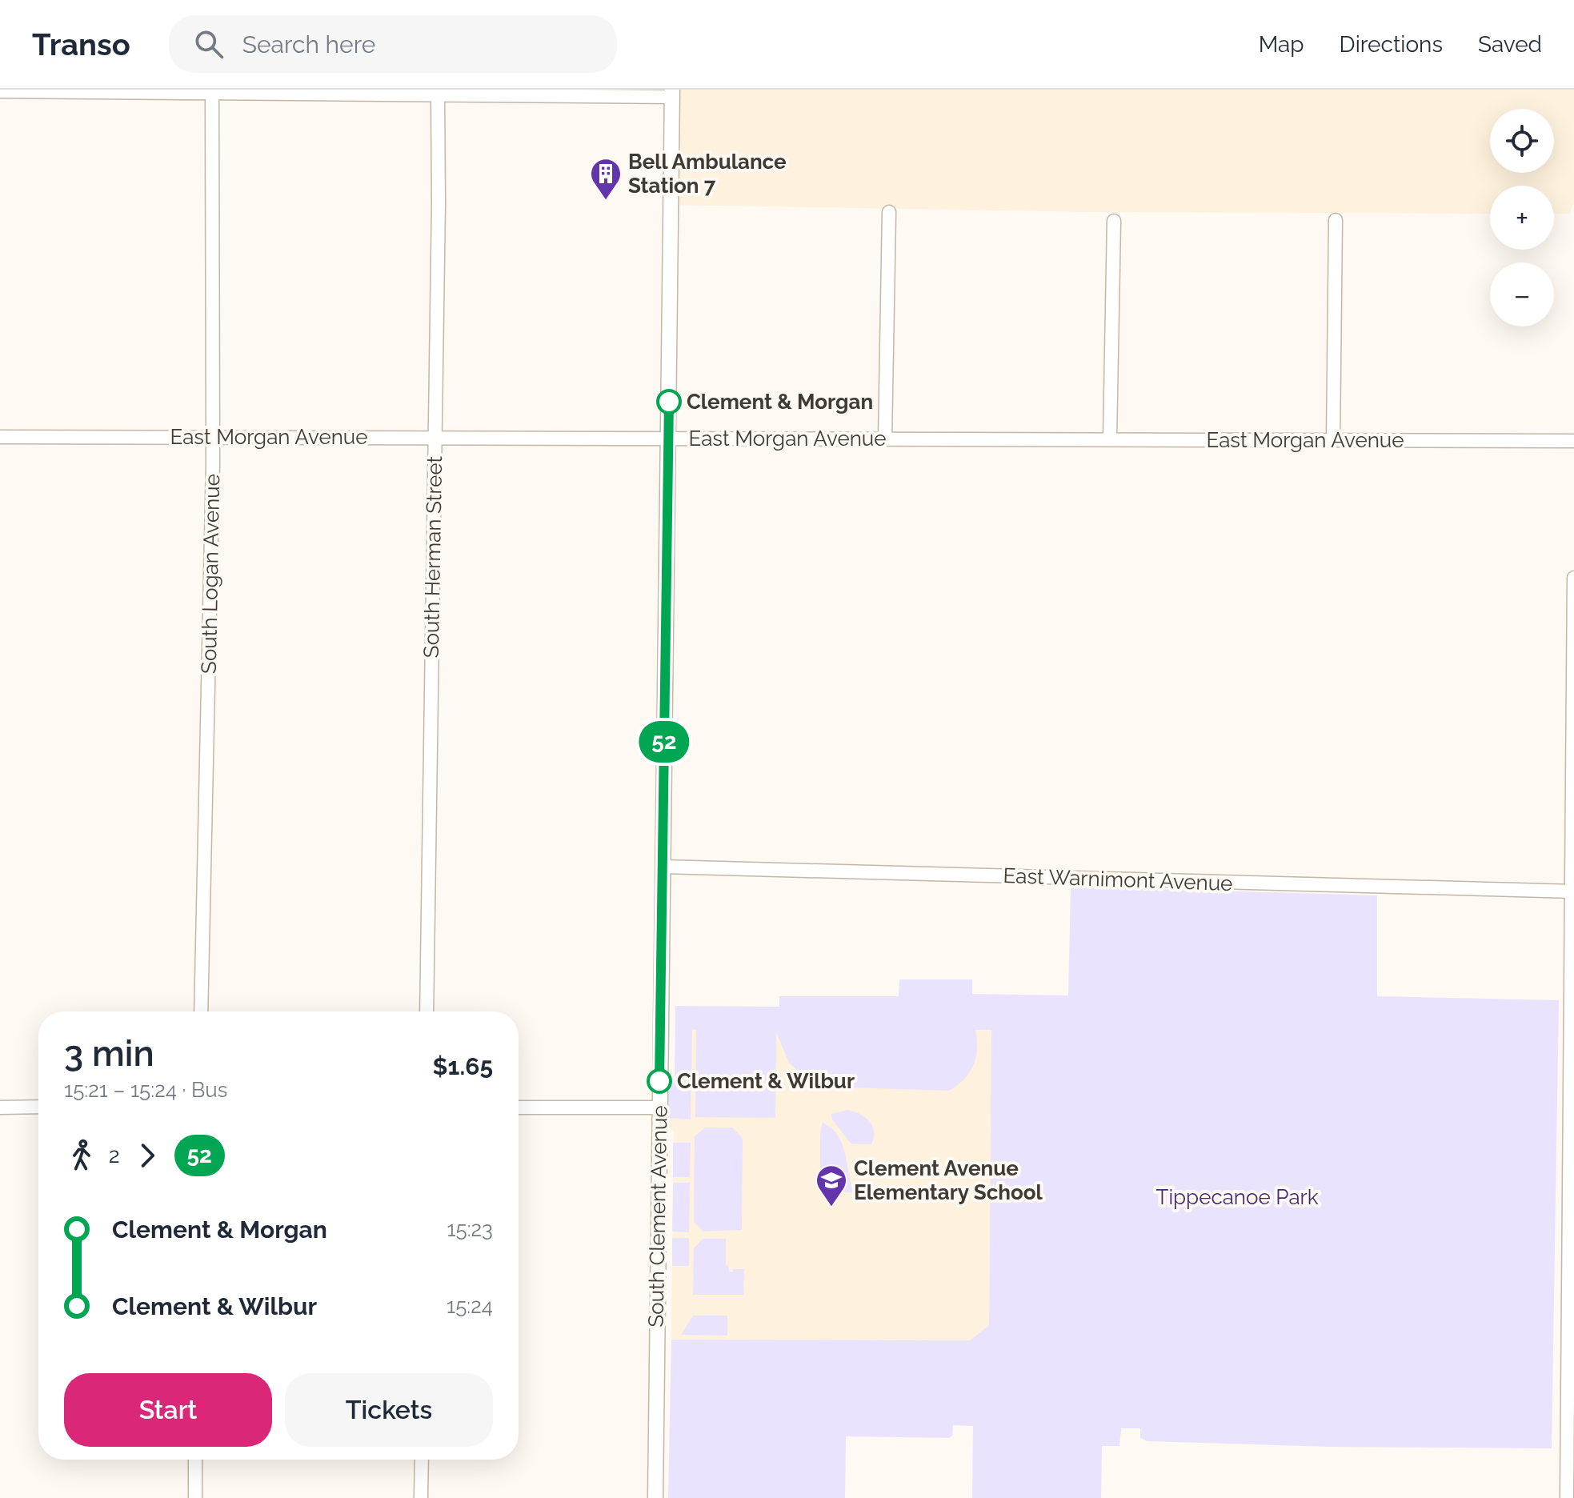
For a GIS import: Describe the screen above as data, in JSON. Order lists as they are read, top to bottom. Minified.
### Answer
{"streets":{"street":["East Morgan Avenue","South Herman Street","South Logan Avenue","East Warnimont Avenue","South Clement Avenue"]},"crossings":[["East Morgan Avenue","South Herman Street"],["East Morgan Avenue","South Logan Avenue"],["East Morgan Avenue","South Clement Avenue"],["East Warnimont Avenue","South Clement Avenue"]],"parks":["Tippecanoe Park"],"places":{"building":["Bell Ambulance Station 7"],"other":["Clement & Morgan","Clement & Wilbur"],"school or university":["Clement Avenue Elementary School"]},"lines":["bus line 52"],"page":{"header":"Transo","search":"Search here","nav":["Map","Directions","Saved"],"on_map":"52","map_buttons":["+","−"],"heading":["3 min","15:21 – 15:24 · Bus","$1.65"],"legs":["2","52"],"list":[{"name":"Clement & Morgan","value":"15:23"},{"name":"Clement & Wilbur","value":"15:24"}],"buttons":["Start","Tickets"]}}
